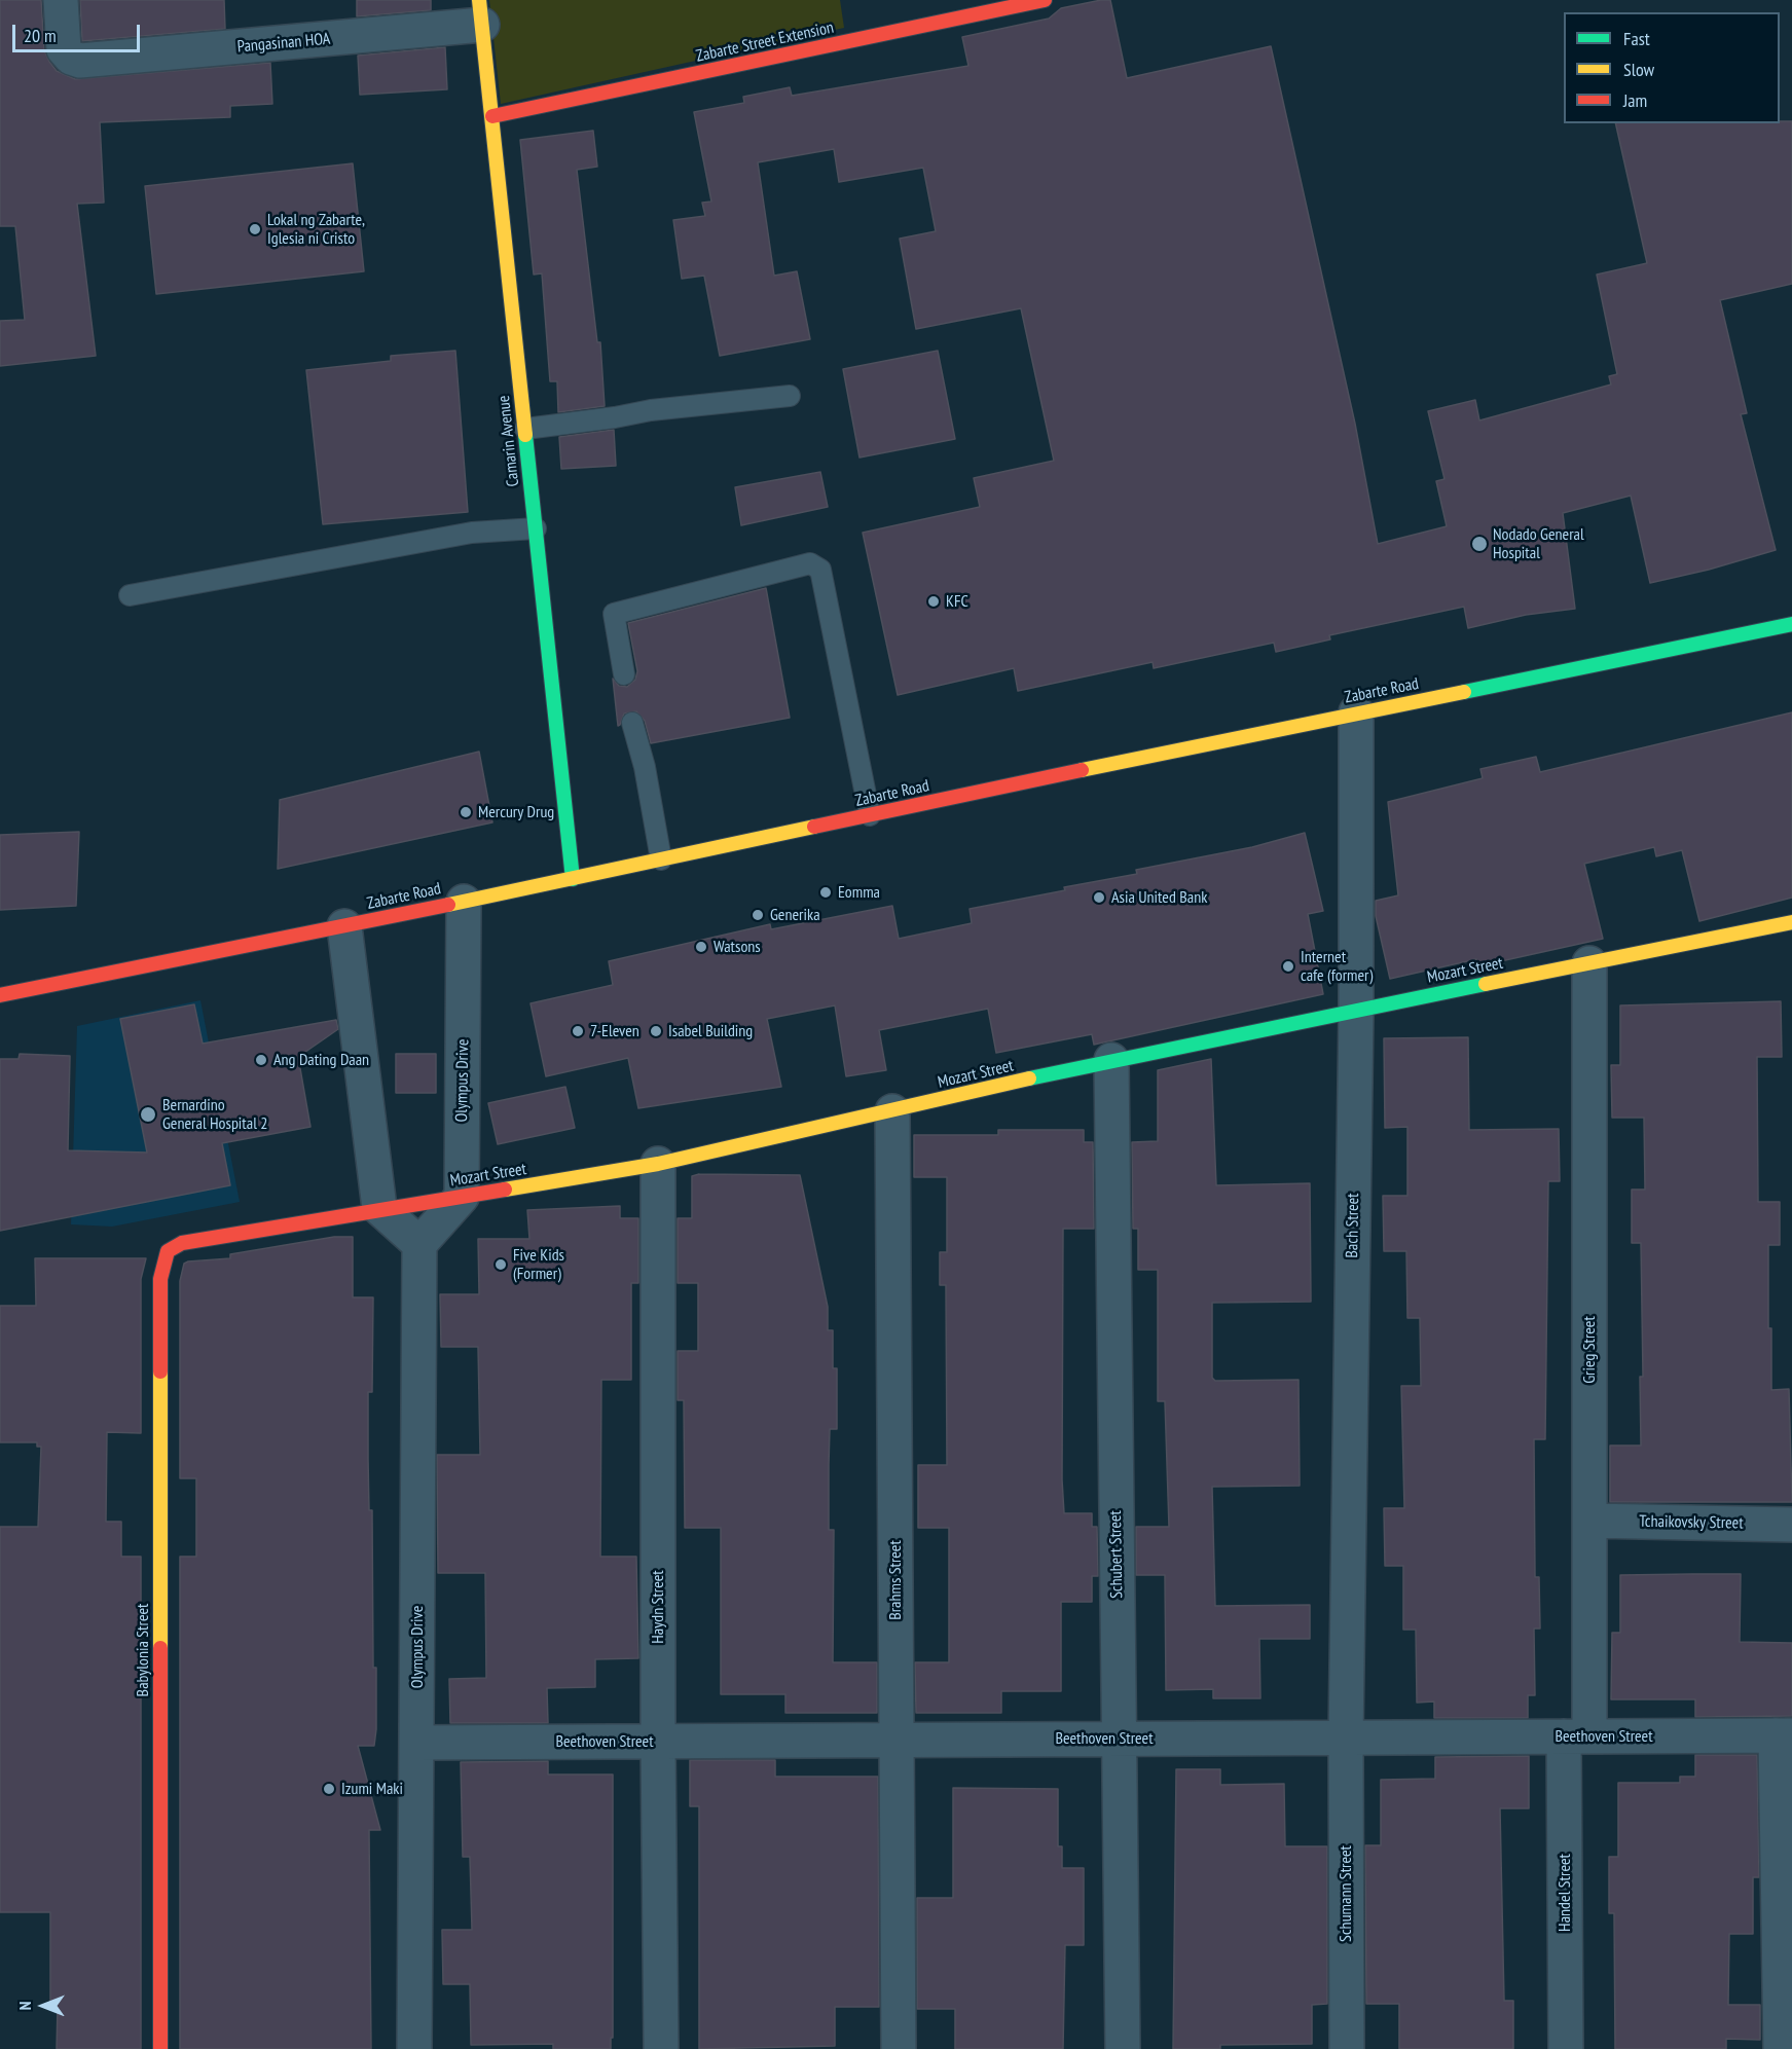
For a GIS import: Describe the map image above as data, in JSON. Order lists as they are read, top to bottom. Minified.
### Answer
{"streets":{"street":["Zabarte Street Extension","Pangasinan HOA","Camarin Avenue","Zabarte Road","Mozart Street","Olympus Drive","Bach Street","Grieg Street","Tchaikovsky Street","Schubert Street","Brahms Street","Haydn Street","Babylonia Street","Beethoven Street","Handel Street","Schumann Street"]},"crossings":[["Zabarte Street Extension","Camarin Avenue"],["Pangasinan HOA","Camarin Avenue"],["Camarin Avenue","Zabarte Road"],["Zabarte Road","Olympus Drive"],["Zabarte Road","Bach Street"],["Mozart Street","Olympus Drive"],["Mozart Street","Bach Street"],["Mozart Street","Grieg Street"],["Mozart Street","Schubert Street"],["Mozart Street","Brahms Street"],["Mozart Street","Haydn Street"],["Mozart Street","Babylonia Street"],["Olympus Drive","Beethoven Street"],["Bach Street","Beethoven Street"],["Bach Street","Schumann Street"],["Grieg Street","Tchaikovsky Street"],["Grieg Street","Beethoven Street"],["Grieg Street","Handel Street"],["Schubert Street","Beethoven Street"],["Brahms Street","Beethoven Street"],["Haydn Street","Beethoven Street"],["Beethoven Street","Handel Street"],["Beethoven Street","Schumann Street"]],"places":["Lokal ng Zabarte, Iglesia ni Cristo","Nodado General Hospital","KFC","Mercury Drug","Eomma","Asia United Bank","Generika","Watsons","Internet cafe (former)","7-Eleven","Isabel Building","Ang Dating Daan","Bernardino General Hospital 2","Five Kids (Former)","Izumi Maki"],"legend":["Fast","Slow","Jam"],"scale_bar":"20 m","north":"left"}
